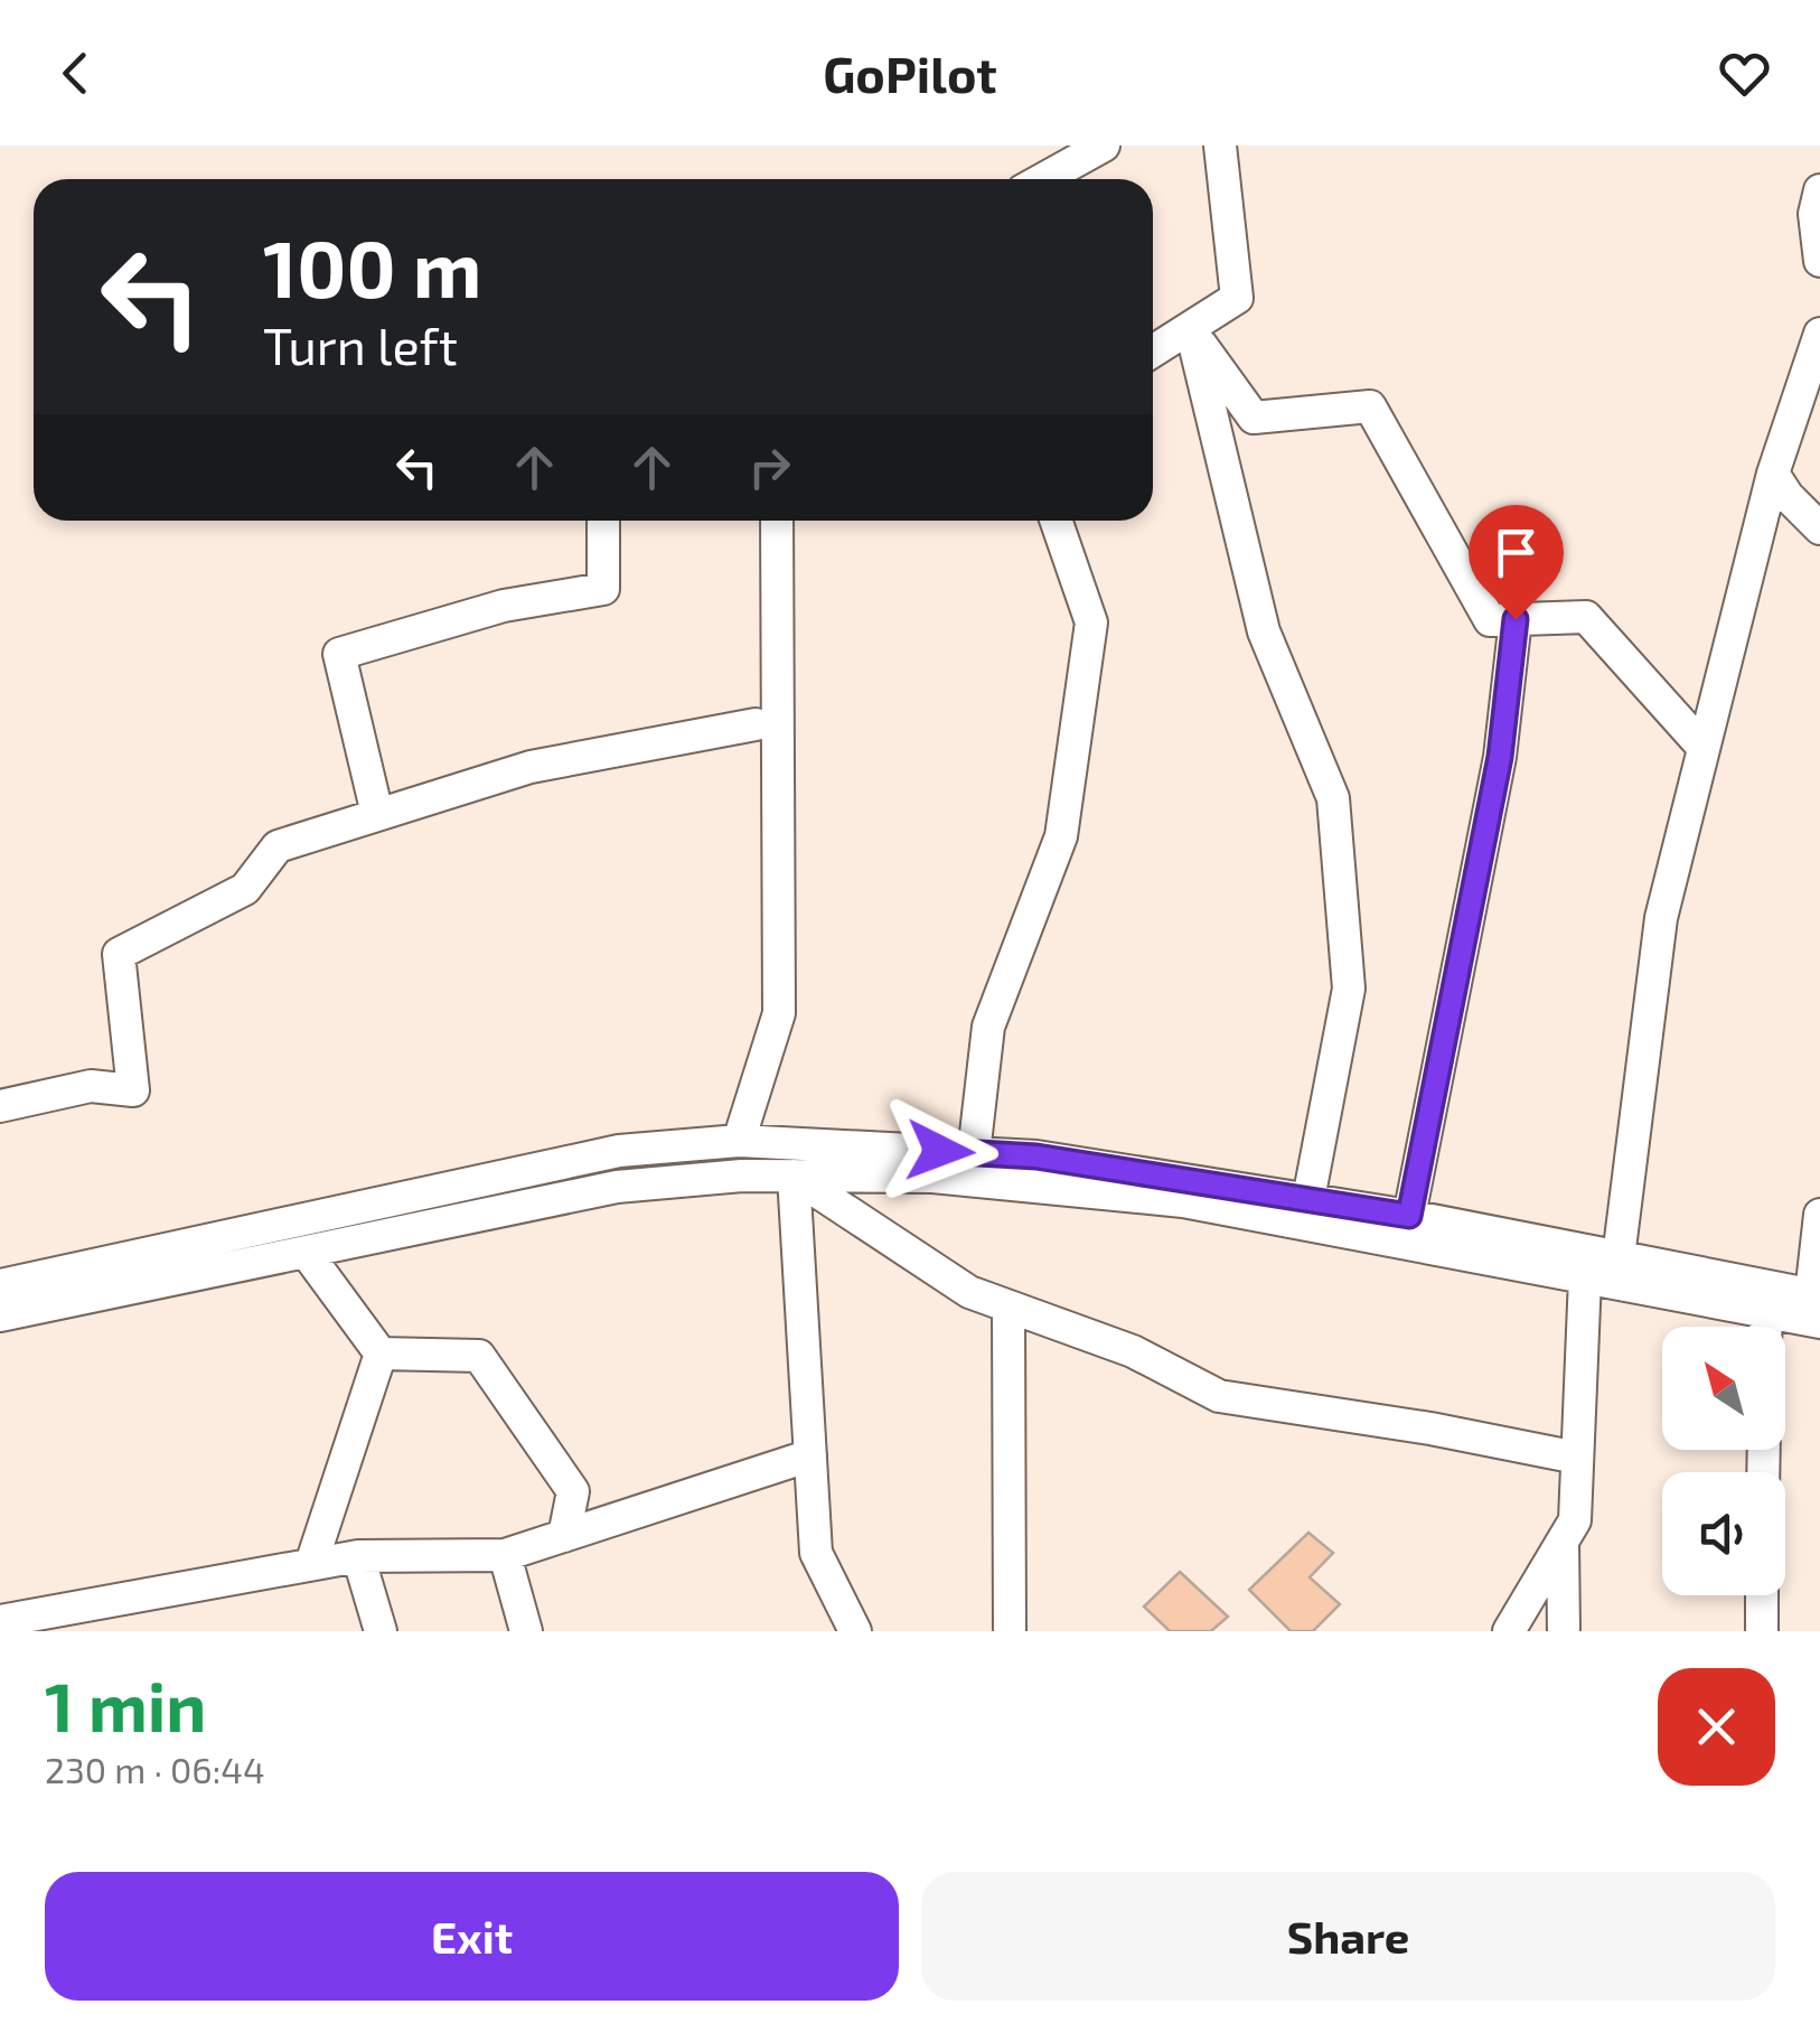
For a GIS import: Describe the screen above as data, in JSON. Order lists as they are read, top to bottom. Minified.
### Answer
{"north":"top left","page":{"header":"GoPilot","turn":["100 m","Turn left"],"heading":["1 min","230 m · 06:44"],"buttons":["Exit","Share"]}}
